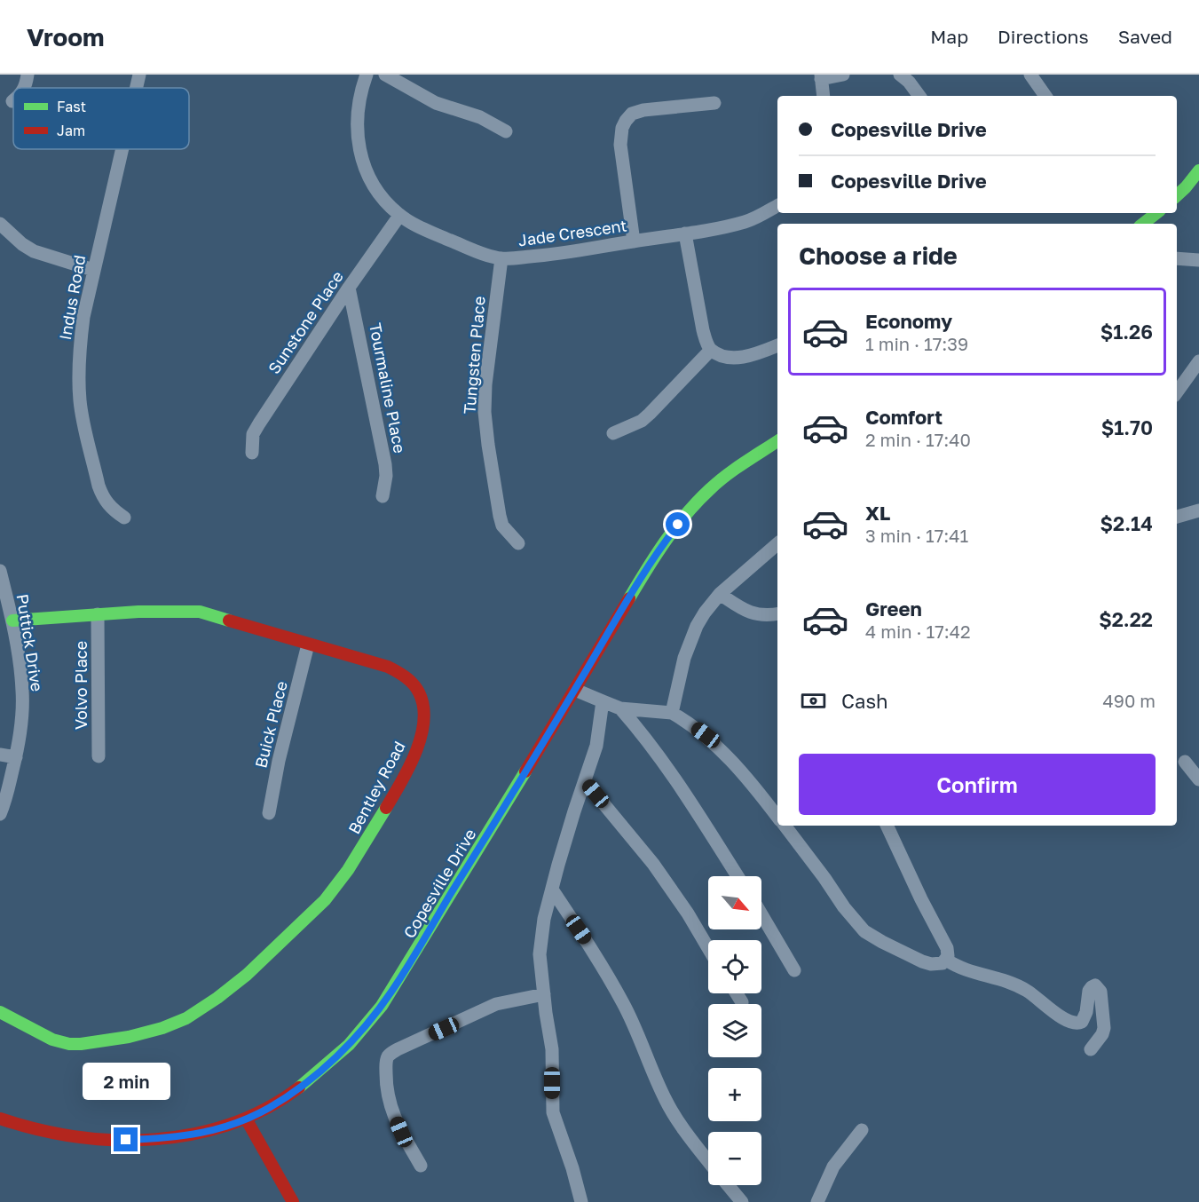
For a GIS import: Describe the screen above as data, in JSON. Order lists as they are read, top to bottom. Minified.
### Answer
{"streets":{"street":["Jade Crescent","Indus Road","Sunstone Place","Tungsten Place","Tourmaline Place","Puttick Drive","Volvo Place","Buick Place","Bentley Road","Copesville Drive"]},"crossings":[["Jade Crescent","Sunstone Place"],["Jade Crescent","Tungsten Place"],["Sunstone Place","Tourmaline Place"],["Puttick Drive","Bentley Road"],["Volvo Place","Bentley Road"],["Buick Place","Bentley Road"]],"legend":["Fast","Jam"],"north":"bottom right","page":{"header":"Vroom","nav":["Map","Directions","Saved"],"banner":["Copesville Drive","Copesville Drive"],"heading":"Choose a ride","list":[{"name":"Economy","note":"1 min · 17:39","value":"$1.26"},{"name":"Comfort","note":"2 min · 17:40","value":"$1.70"},{"name":"XL","note":"3 min · 17:41","value":"$2.14"},{"name":"Green","note":"4 min · 17:42","value":"$2.22"}],"pay":["Cash","490 m"],"buttons":"Confirm","map_buttons":["+","−"],"bubble":"2 min"}}
